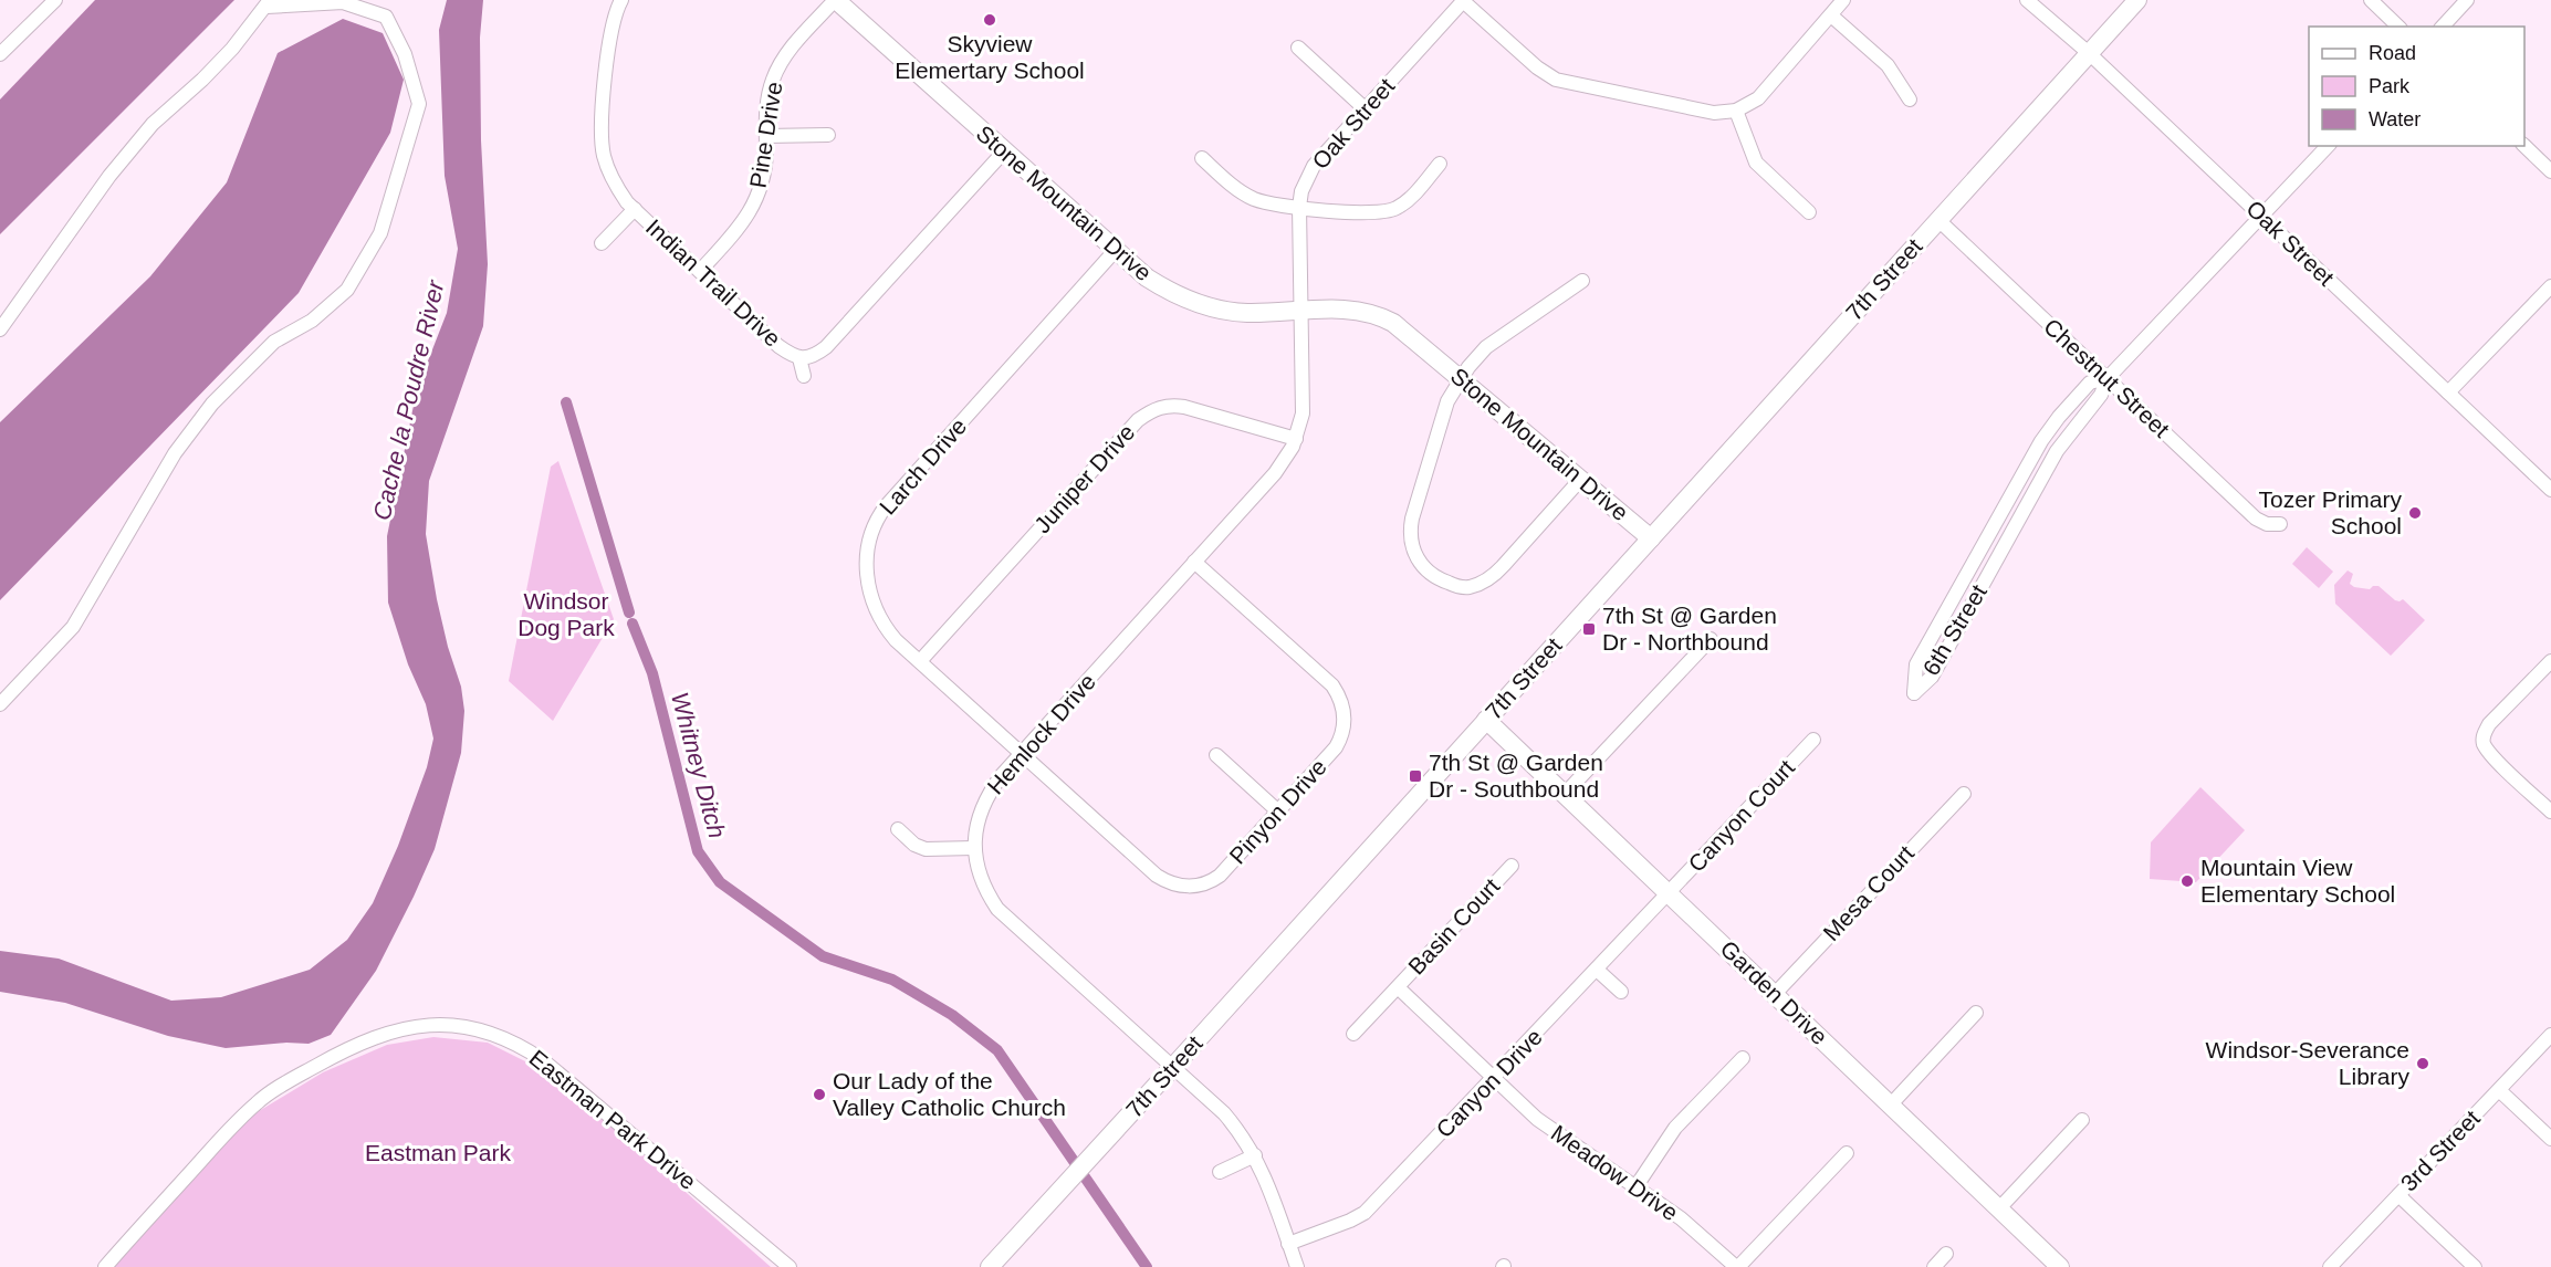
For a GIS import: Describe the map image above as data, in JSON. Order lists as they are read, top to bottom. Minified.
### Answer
{"streets":{"street":["Oak Street","Pine Drive","Stone Mountain Drive","7th Street","Indian Trail Drive","Chestnut Street","Larch Drive","Juniper Drive","6th Street","Hemlock Drive","Pinyon Drive","Canyon Court","Mesa Court","Basin Court","Garden Drive","Canyon Drive","Eastman Park Drive","3rd Street","Meadow Drive"]},"crossings":[["Oak Street","Stone Mountain Drive"],["Oak Street","7th Street"],["Oak Street","6th Street"],["Oak Street","Hemlock Drive"],["Pine Drive","Stone Mountain Drive"],["Pine Drive","Indian Trail Drive"],["Stone Mountain Drive","7th Street"],["Stone Mountain Drive","Indian Trail Drive"],["Stone Mountain Drive","Larch Drive"],["Stone Mountain Drive","Hemlock Drive"],["7th Street","Chestnut Street"],["7th Street","Hemlock Drive"],["7th Street","Garden Drive"],["Chestnut Street","6th Street"],["Larch Drive","Juniper Drive"],["Larch Drive","Hemlock Drive"],["Larch Drive","Pinyon Drive"],["Juniper Drive","Hemlock Drive"],["Hemlock Drive","Pinyon Drive"],["Hemlock Drive","Canyon Drive"],["Canyon Court","Garden Drive"],["Canyon Court","Canyon Drive"],["Mesa Court","Garden Drive"],["Basin Court","Canyon Drive"],["Basin Court","Meadow Drive"],["Garden Drive","Canyon Drive"],["Canyon Drive","Meadow Drive"]],"water":["Cache la Poudre River","Whitney Ditch"],"parks":["Windsor Dog Park","Eastman Park"],"places":{"other":["Skyview Elemertary School","Tozer Primary School","Mountain View Elementary School","Windsor-Severance Library","Our Lady of the Valley Catholic Church"],"transit":["7th St @ Garden Dr - Northbound","7th St @ Garden Dr - Southbound"]},"legend":["Road","Park","Water"]}
